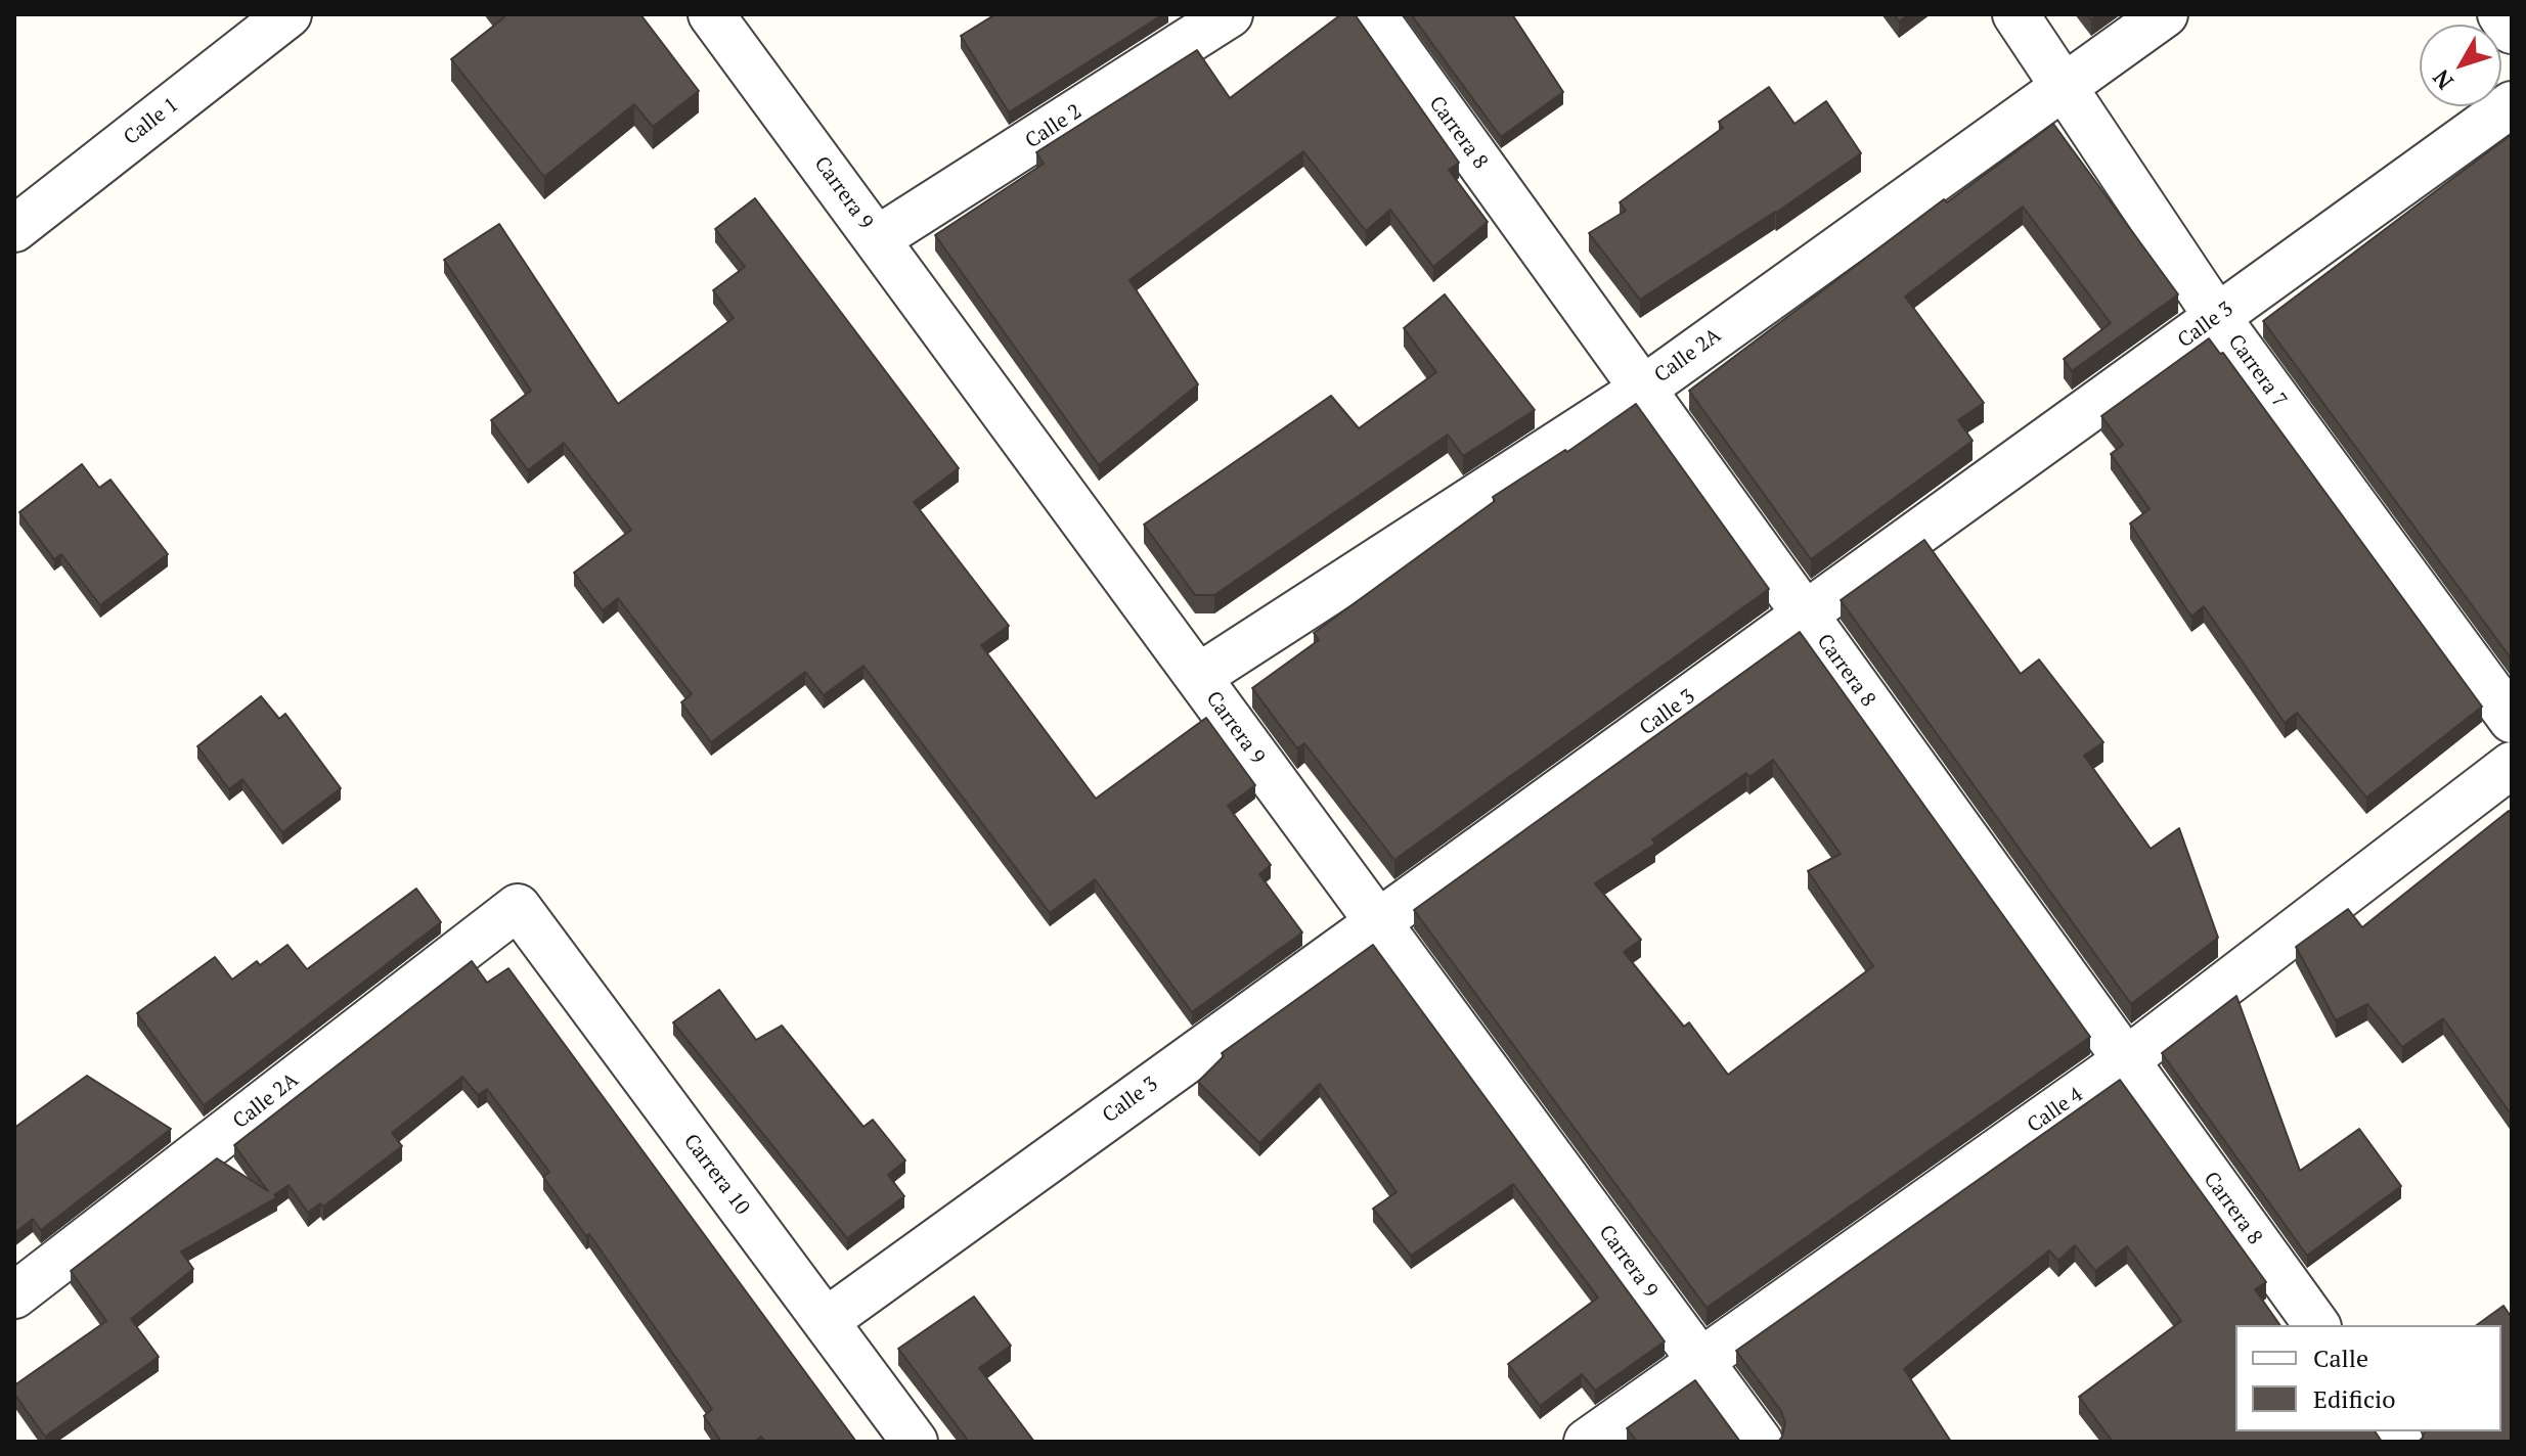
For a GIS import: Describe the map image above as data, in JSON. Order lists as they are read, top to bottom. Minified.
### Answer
{"streets":{"street":["Calle 1","Calle 2","Carrera 8","Carrera 9","Calle 3","Calle 2A","Carrera 7","Calle 4","Carrera 10"]},"crossings":[["Calle 2","Carrera 9"],["Carrera 8","Calle 3"],["Carrera 8","Calle 2A"],["Carrera 8","Calle 4"],["Carrera 9","Calle 3"],["Carrera 9","Calle 2A"],["Carrera 9","Calle 4"],["Calle 3","Carrera 7"],["Calle 3","Carrera 10"],["Calle 2A","Carrera 7"],["Calle 2A","Carrera 10"]],"legend":["Calle","Edificio"],"north":"bottom left"}
